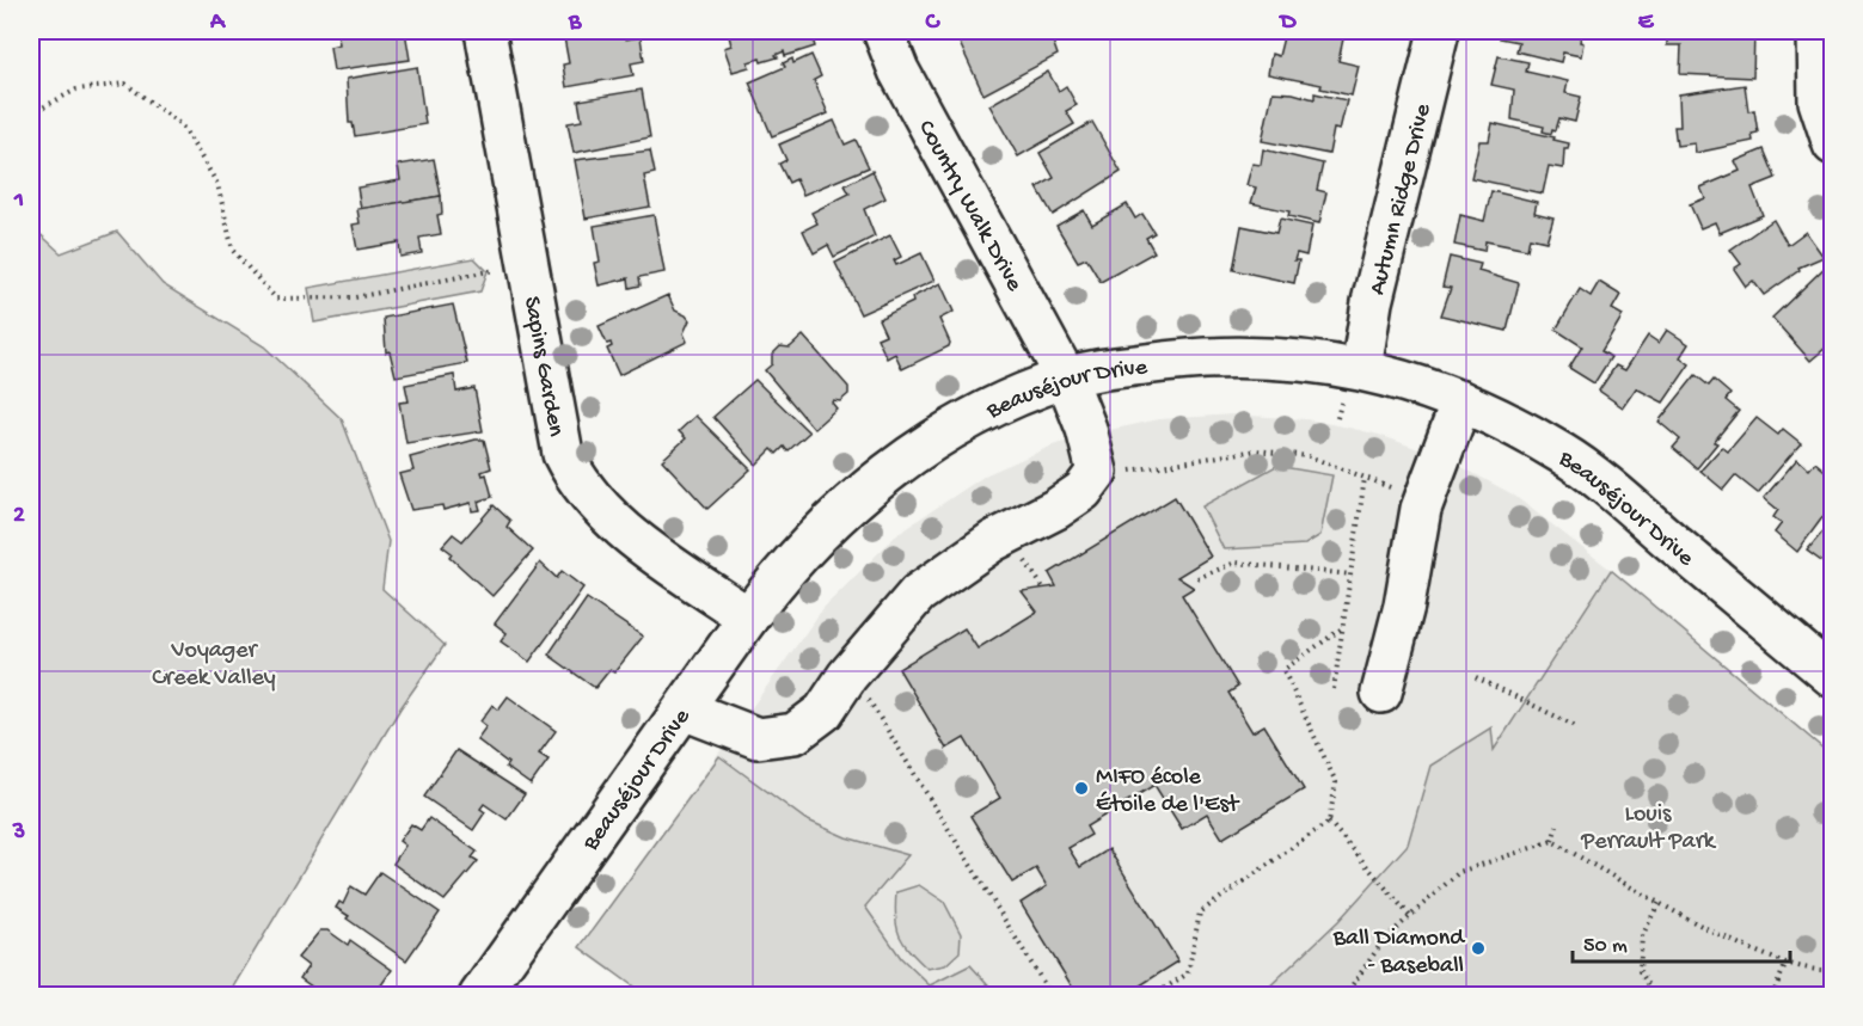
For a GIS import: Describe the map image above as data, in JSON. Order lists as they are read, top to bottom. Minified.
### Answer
{"streets":{"street":["Autumn Ridge Drive","Country Walk Drive","Sapins Garden","Beauséjour Drive"]},"crossings":[["Autumn Ridge Drive","Beauséjour Drive"],["Country Walk Drive","Beauséjour Drive"],["Sapins Garden","Beauséjour Drive"]],"parks":["Voyager Creek Valley","Louis Perrault Park"],"places":["MIFO école Étoile de l'Est","Ball Diamond - Baseball"],"scale_bar":"50 m","grid":{"columns":["A","B","C","D","E"],"rows":["1","2","3"]}}
